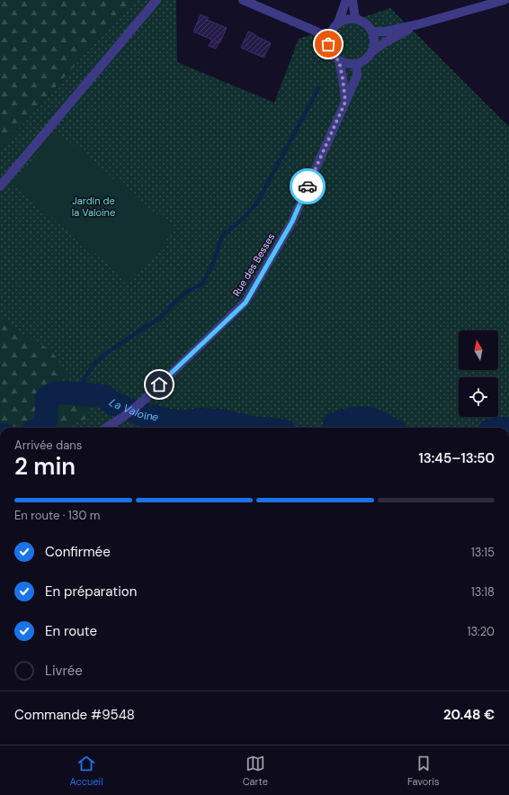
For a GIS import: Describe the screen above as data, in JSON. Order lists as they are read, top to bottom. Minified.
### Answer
{"streets":{"street":["Rue des Besses"]},"water":["La Valoine"],"parks":["Jardin de la Valoine"],"north":"top","page":{"heading":["2 min","Arrivée dans","13:45–13:50"],"panel":["Commande #9548","20.48 €"],"bar":"En route · 130 m","list":[["Confirmée","13:15"],["En préparation","13:18"],["En route","13:20"],"Livrée"],"tabs":["Accueil","Carte","Favoris"]}}
